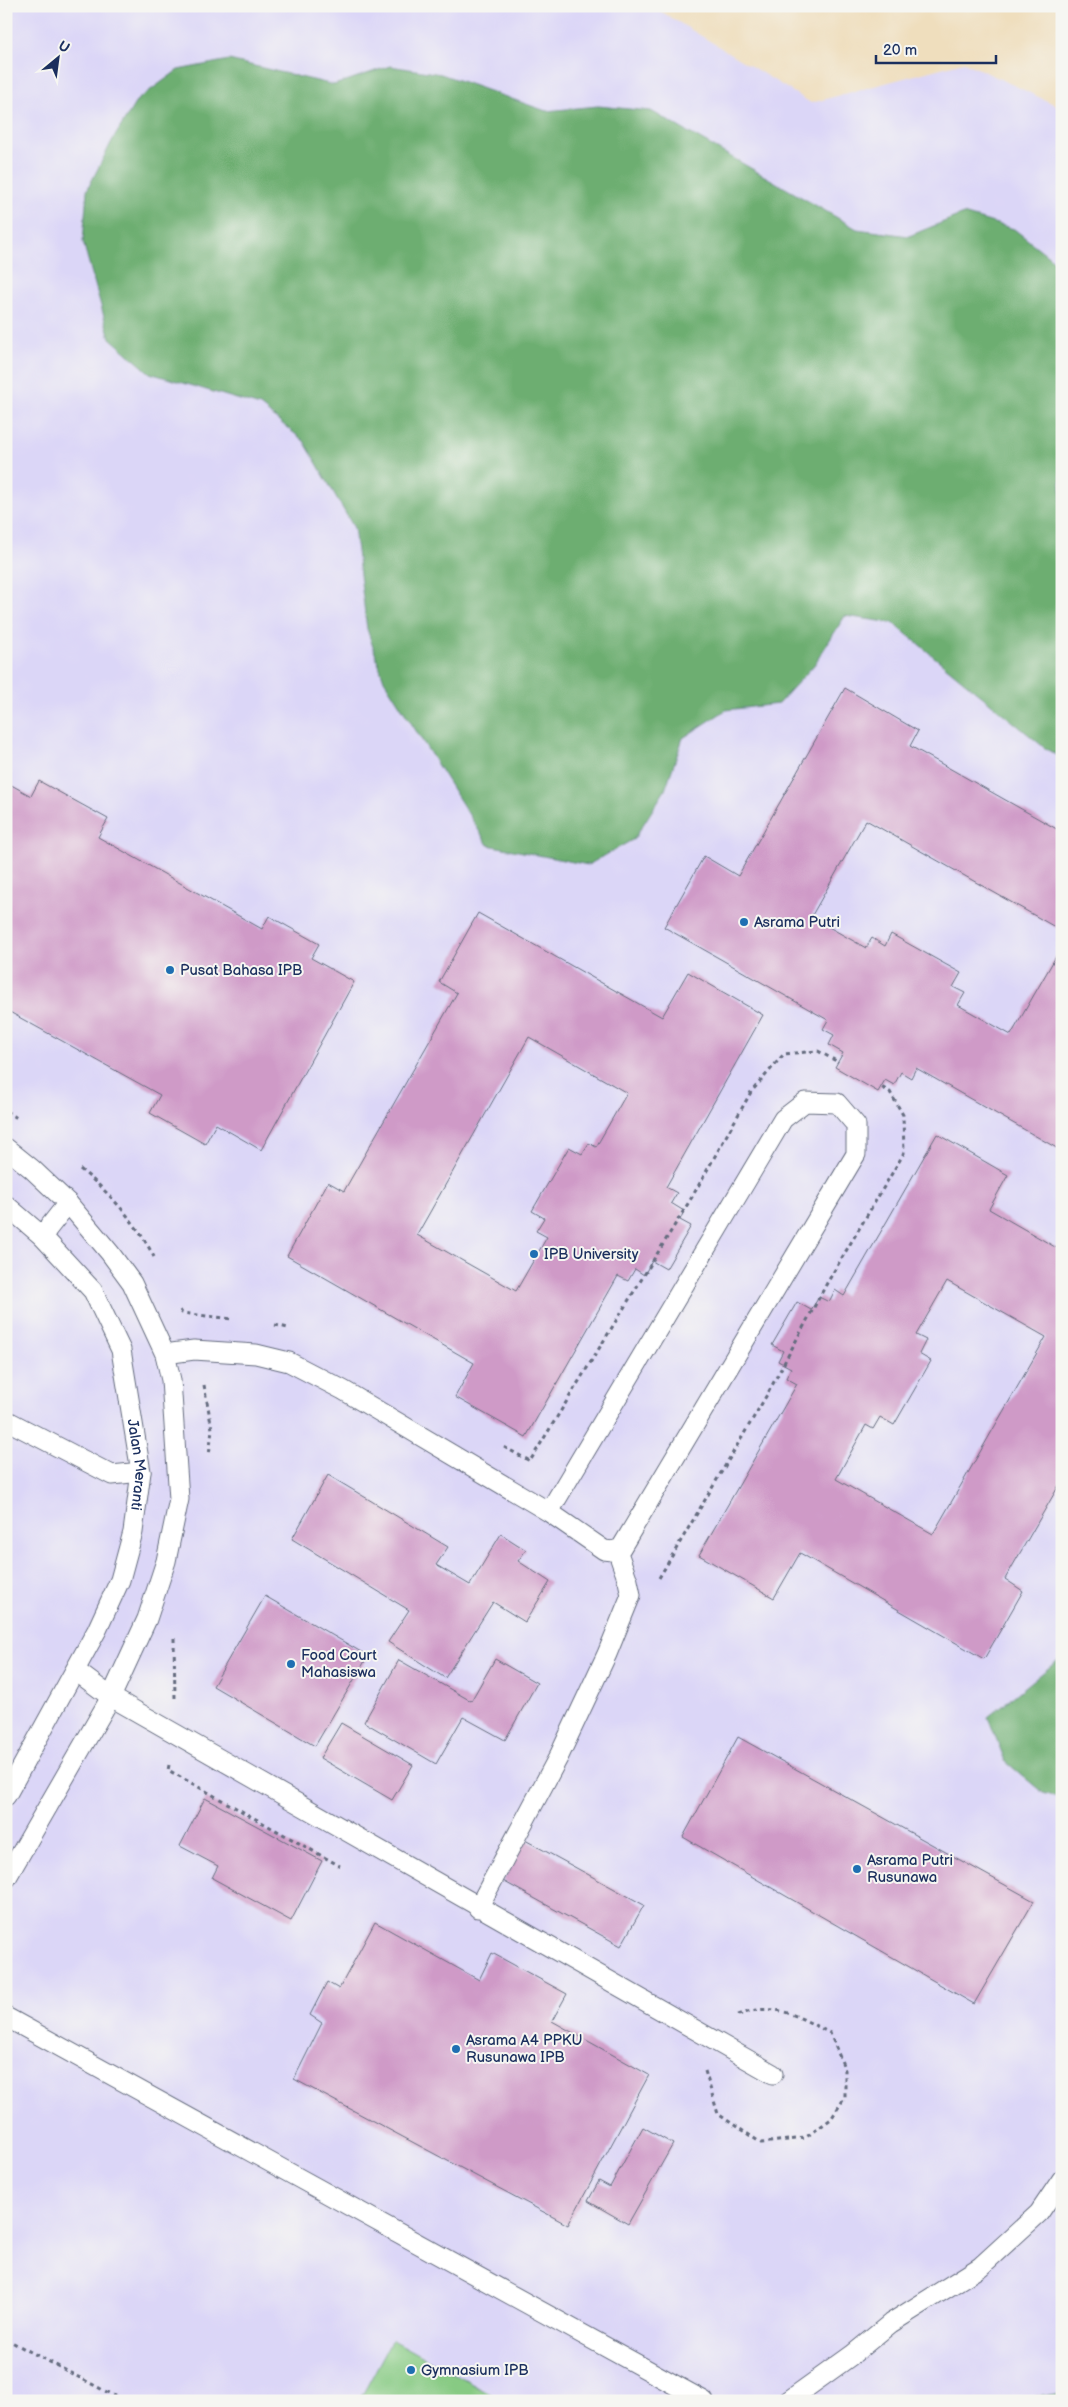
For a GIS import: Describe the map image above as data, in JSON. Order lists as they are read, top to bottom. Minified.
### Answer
{"streets":{"lane":["Jalan Meranti"]},"places":["Asrama Putri","Pusat Bahasa IPB","IPB University","Food Court Mahasiswa","Asrama Putri Rusunawa","Asrama A4 PPKU Rusunawa IPB","Gymnasium IPB"],"scale_bar":"20 m","north":"top right"}
